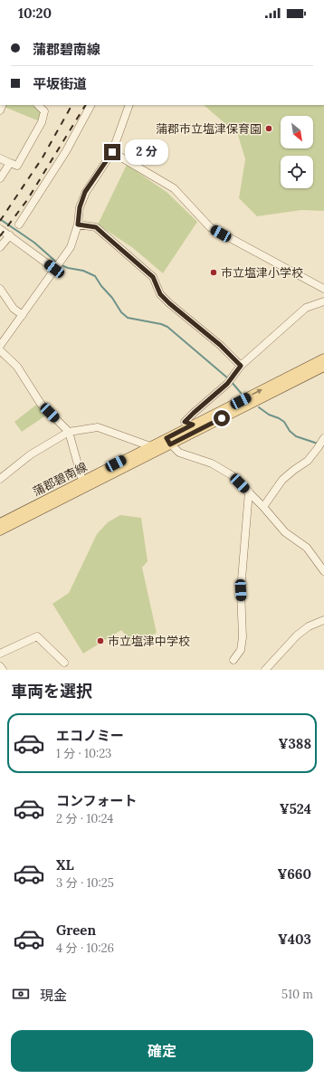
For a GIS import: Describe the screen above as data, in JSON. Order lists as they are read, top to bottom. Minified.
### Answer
{"streets":{"main road":["蒲郡碧南線"]},"places":["蒲郡市立塩津保育園","市立塩津小学校","市立塩津中学校"],"north":"bottom right","page":{"status":"10:20","banner":["蒲郡碧南線","平坂街道"],"bubble":"2 分","heading":"車両を選択","list":[{"name":"エコノミー","note":"1 分 · 10:23","value":"¥388"},{"name":"コンフォート","note":"2 分 · 10:24","value":"¥524"},{"name":"XL","note":"3 分 · 10:25","value":"¥660"},{"name":"Green","note":"4 分 · 10:26","value":"¥403"}],"pay":["現金","510 m"],"buttons":"確定"}}
